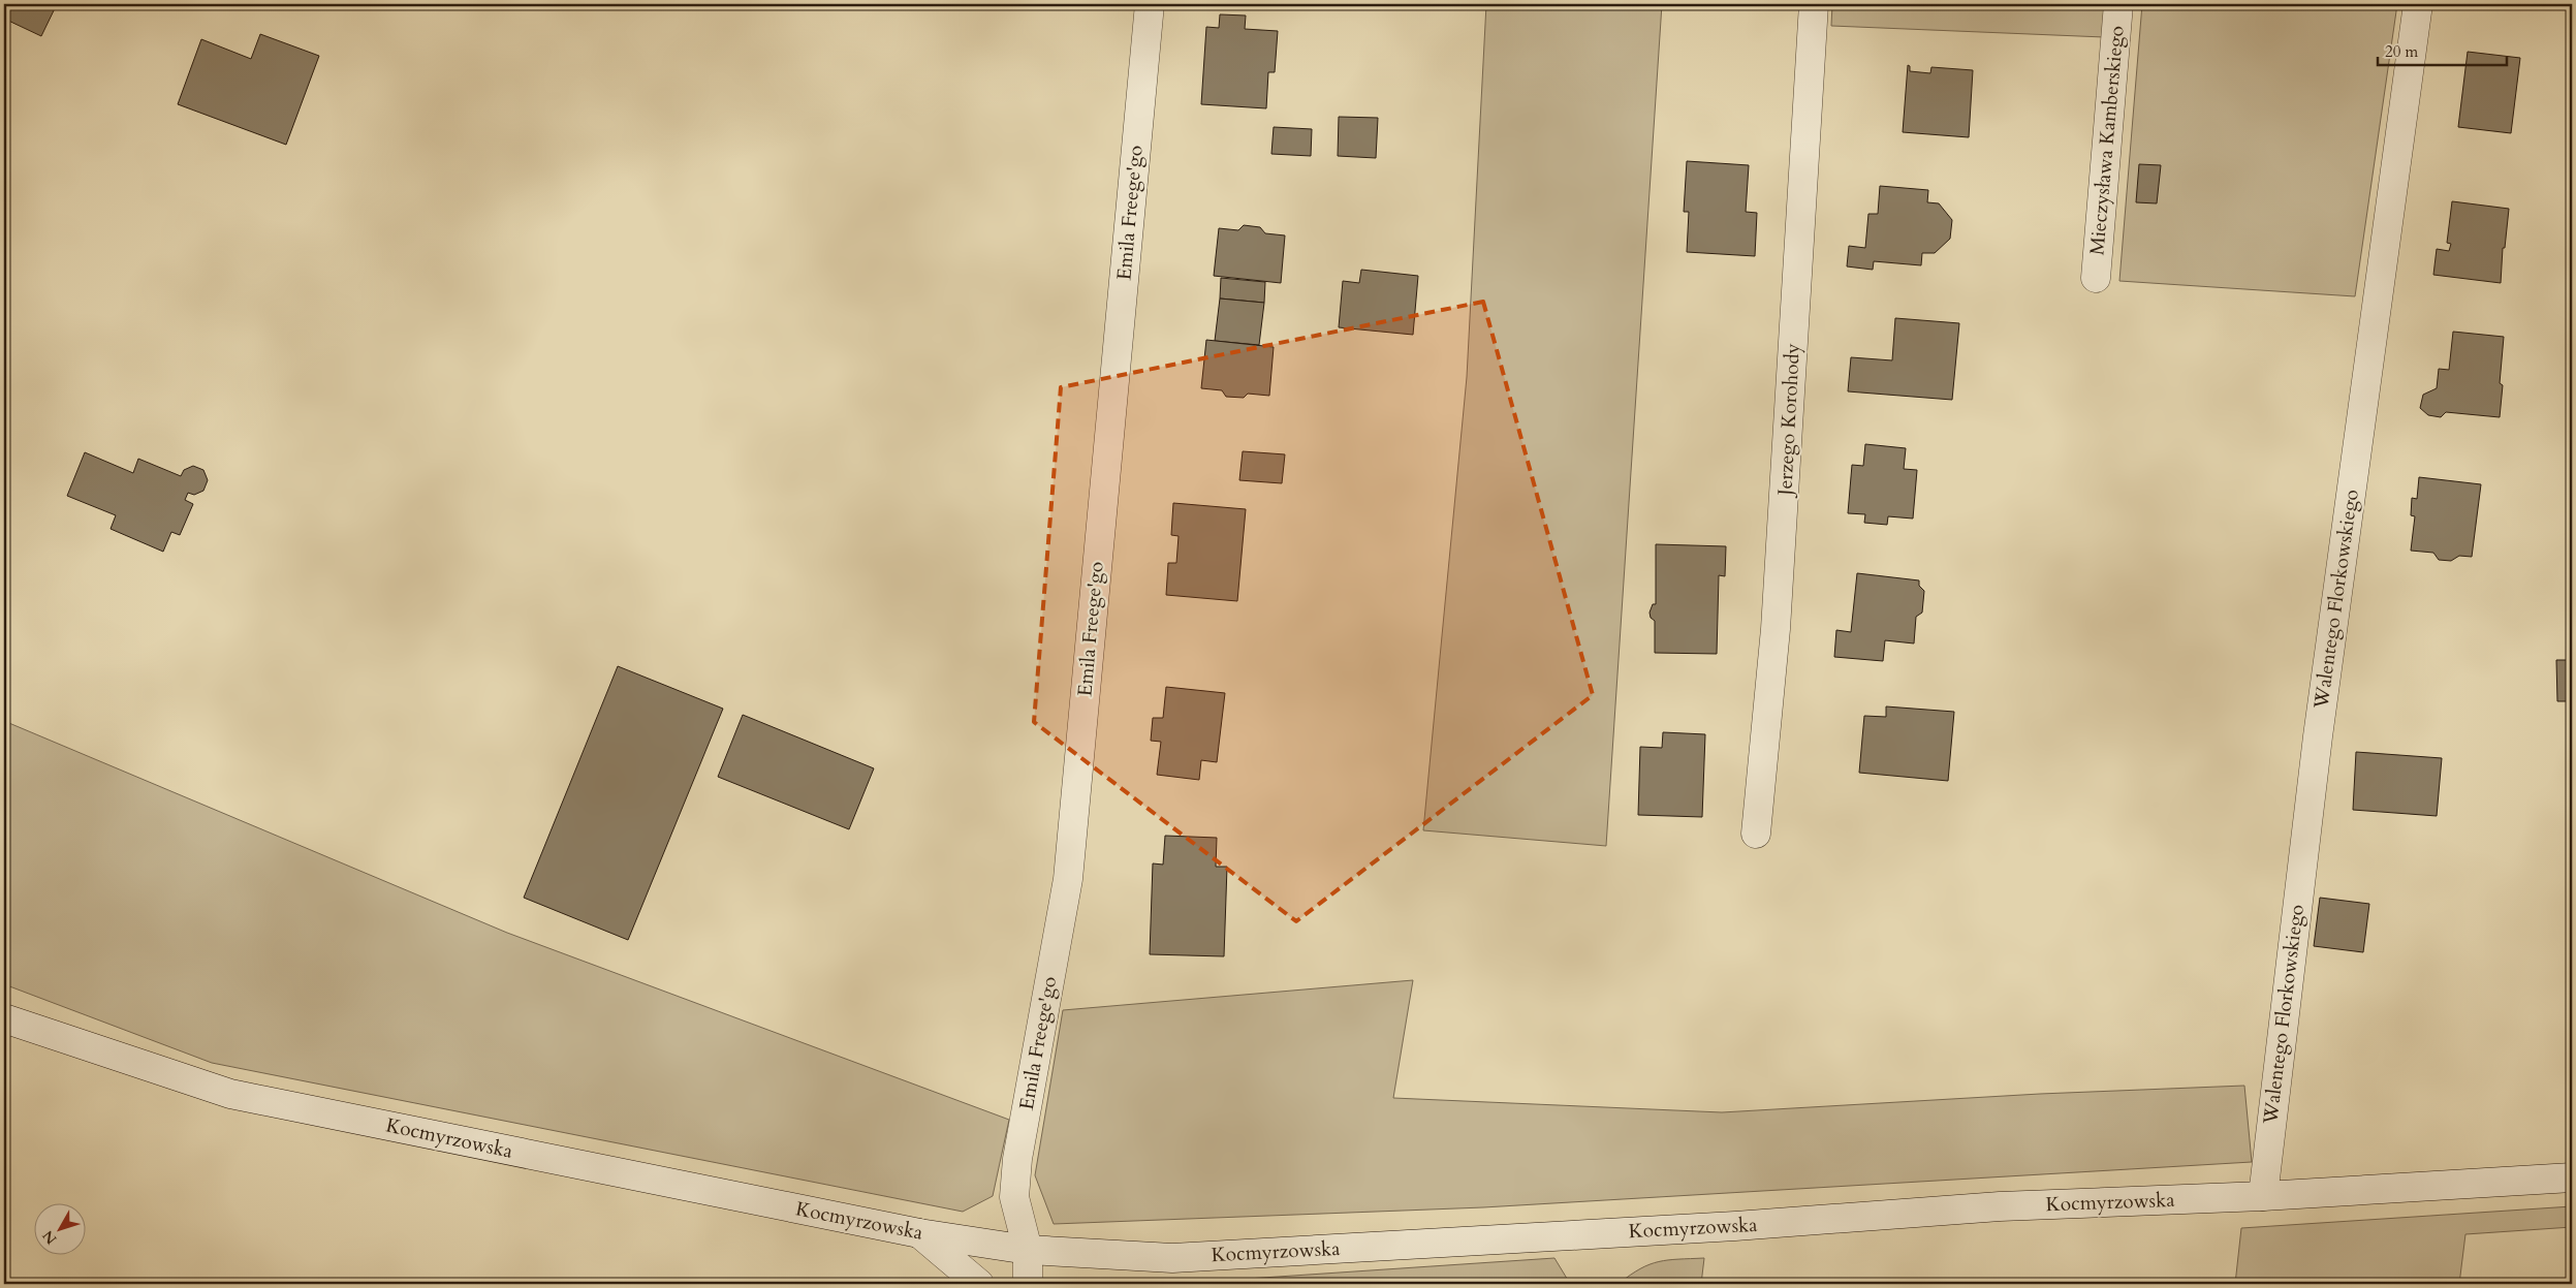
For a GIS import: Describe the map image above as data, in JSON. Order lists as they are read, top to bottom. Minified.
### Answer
{"streets":{"street":["Mieczysława Kamberskiego","Emila Freege'go","Jerzego Korohody","Walentego Florkowskiego","Kocmyrzowska"]},"crossings":[["Emila Freege'go","Kocmyrzowska"],["Walentego Florkowskiego","Kocmyrzowska"]],"scale_bar":"20 m","north":"bottom left"}
